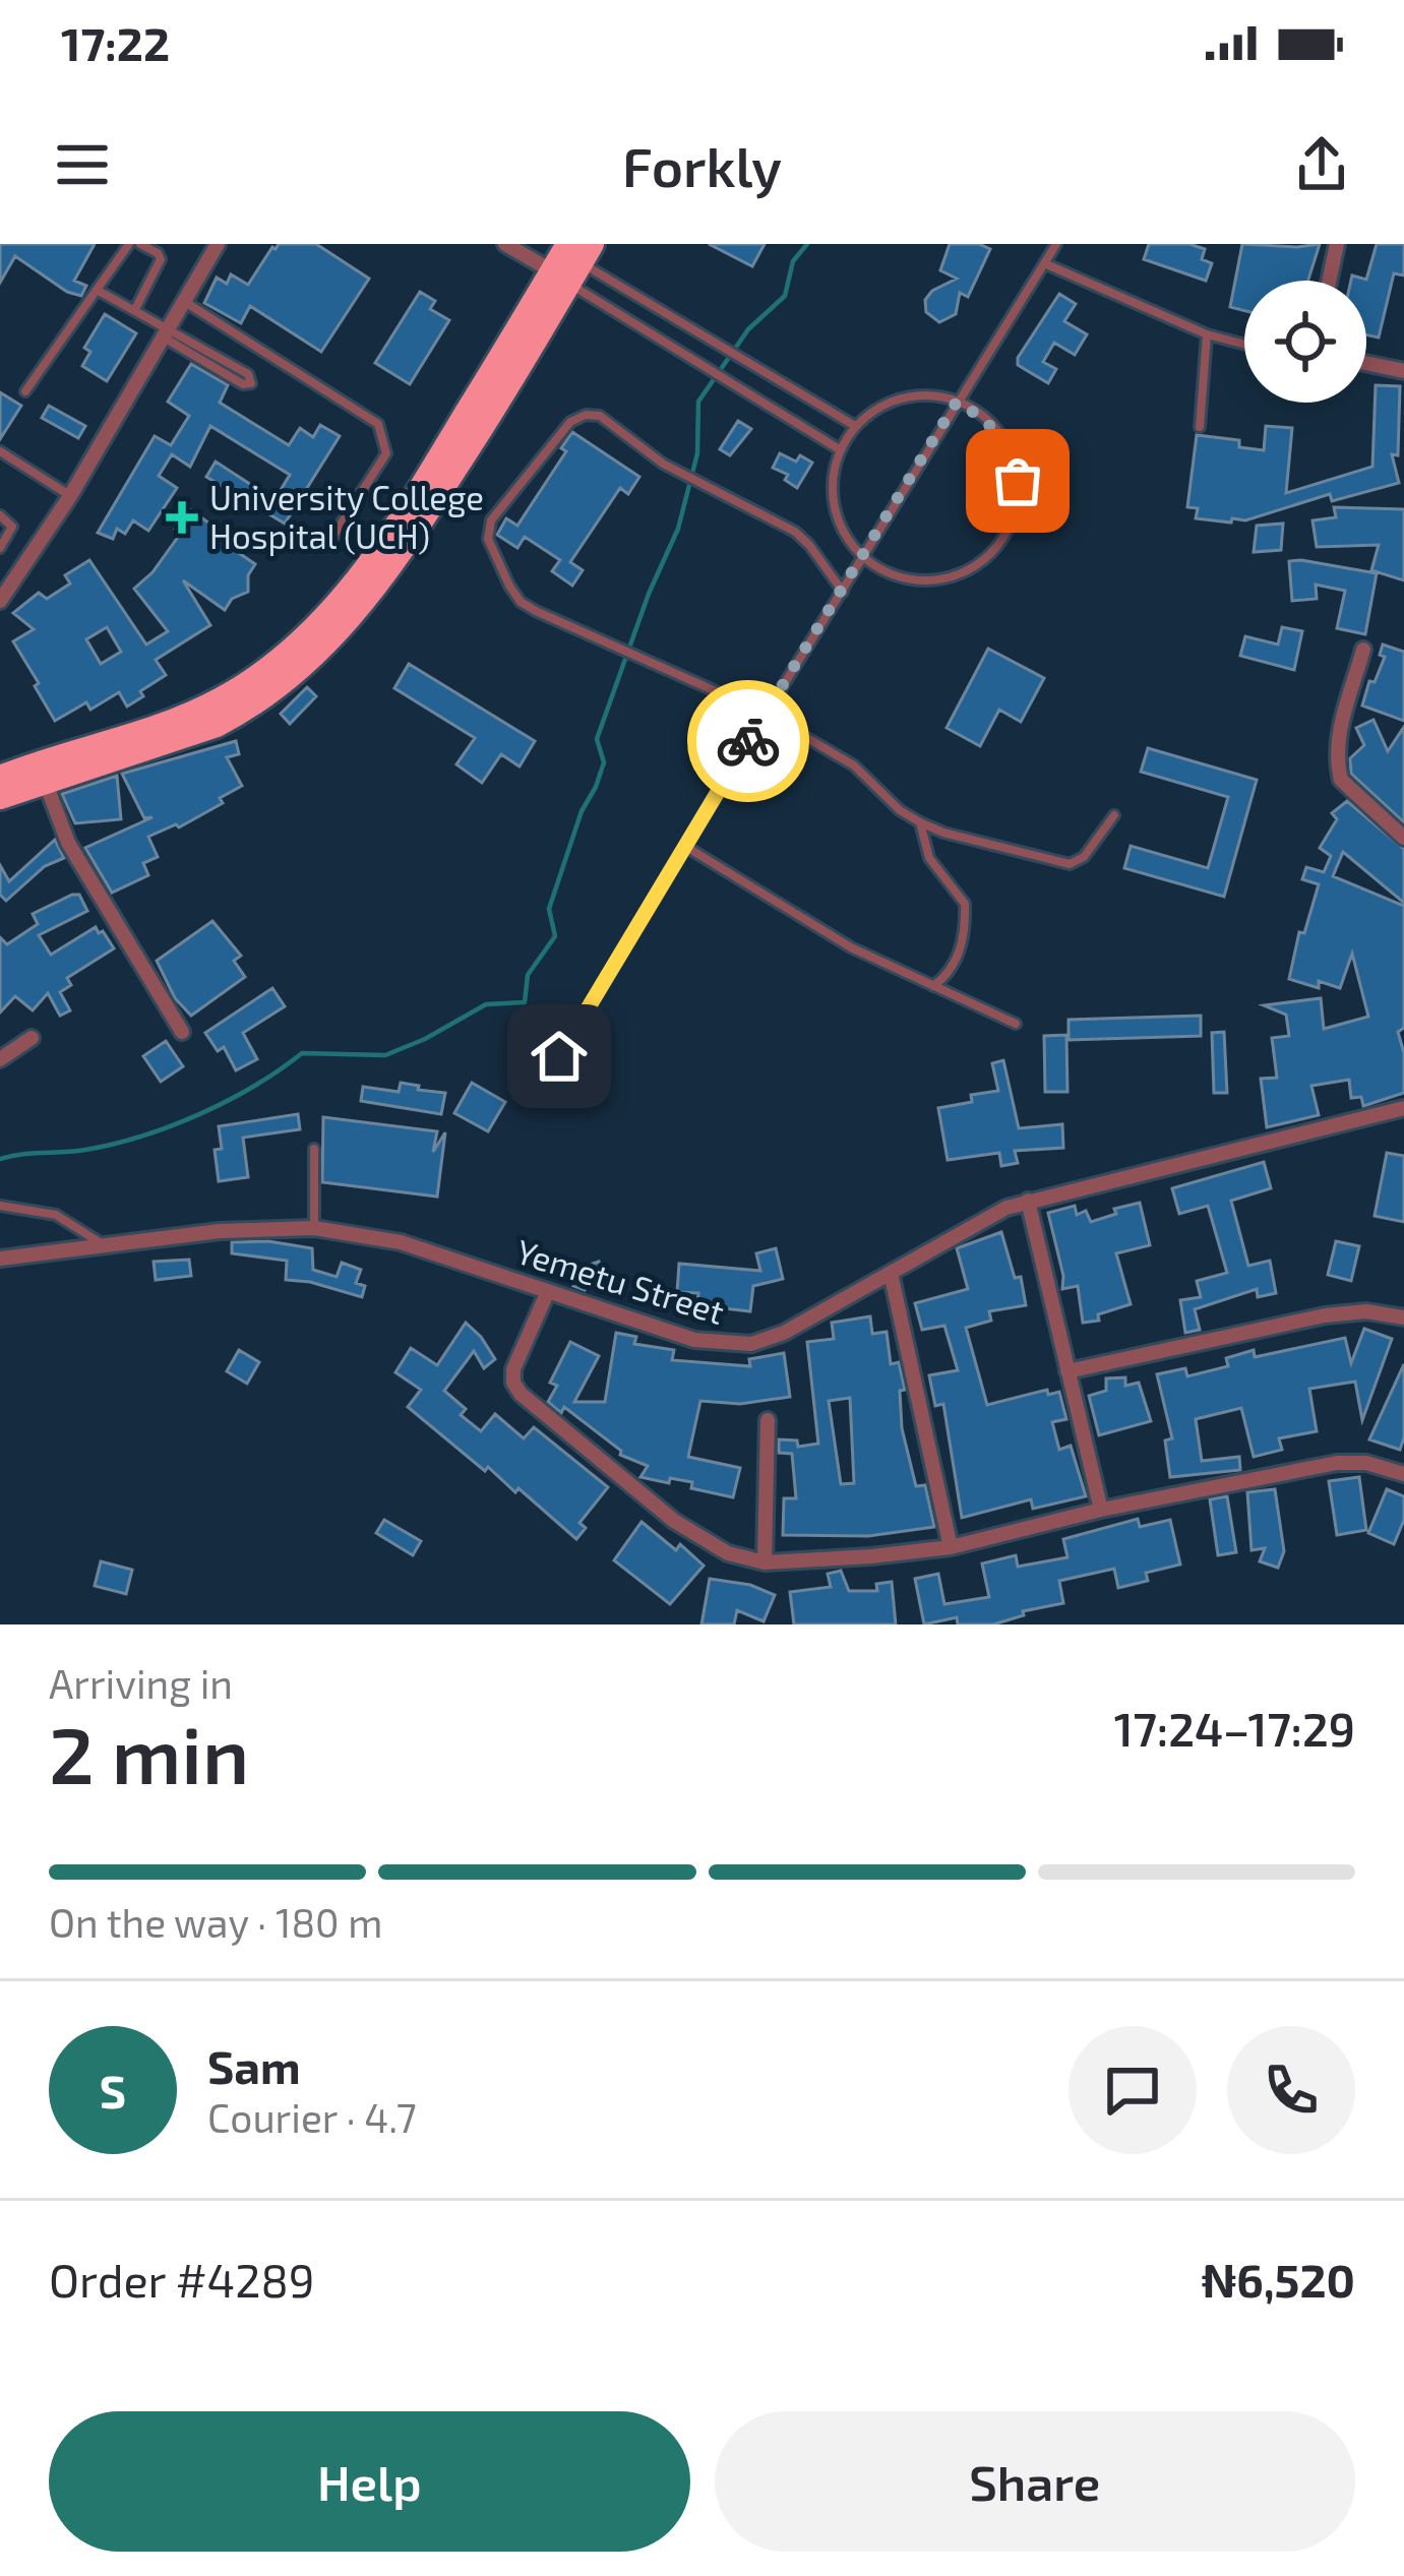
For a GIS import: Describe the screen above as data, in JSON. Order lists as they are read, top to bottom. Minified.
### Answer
{"streets":{"street":["Yemetu Street"]},"places":{"health":["University College Hospital (UCH)"]},"page":{"status":"17:22","header":"Forkly","heading":["2 min","Arriving in","17:24–17:29"],"panel":["Sam","Courier · 4.7","Order #4289","₦6,520"],"bar":"On the way · 180 m","round":"S","buttons":["Help","Share"]}}
